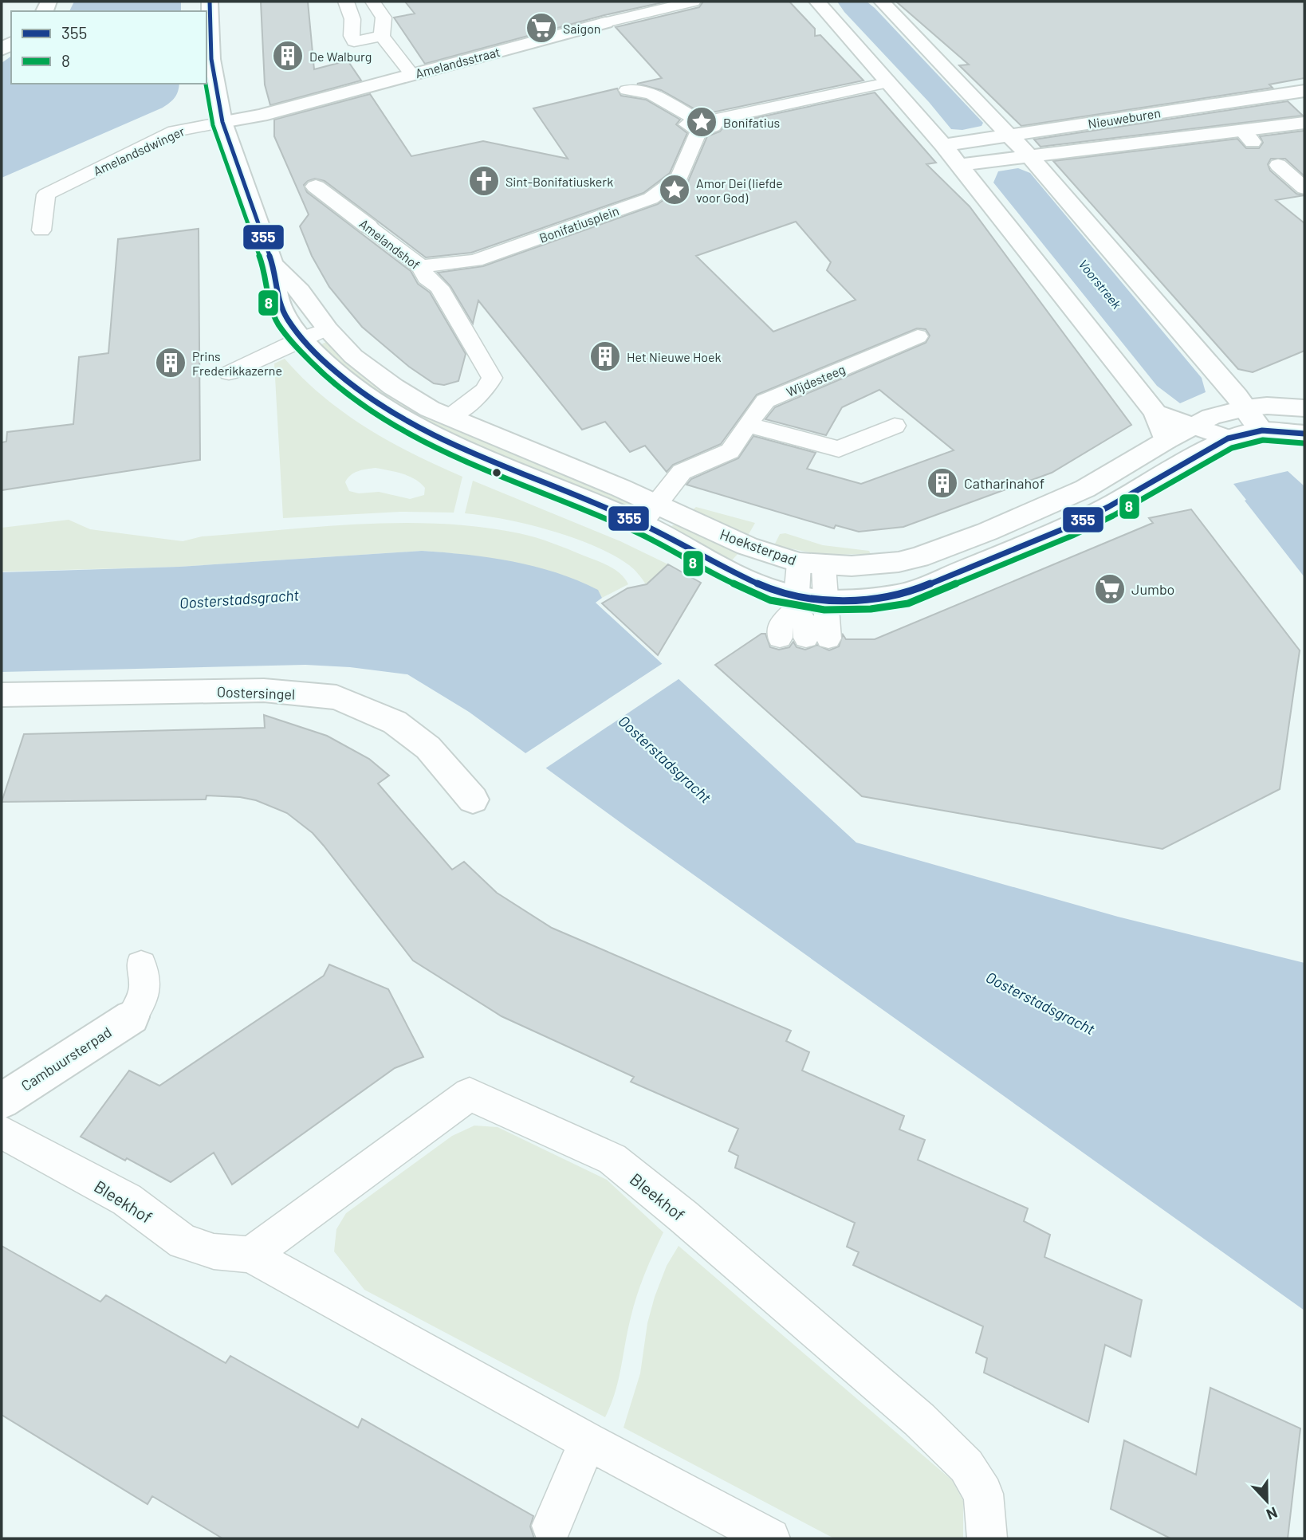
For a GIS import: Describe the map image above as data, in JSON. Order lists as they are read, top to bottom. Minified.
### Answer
{"streets":{"street":["Amelandsstraat","Nieuweburen","Amelandshof","Hoeksterpad","Oostersingel","Cambuursterpad"],"lane":["Amelandsdwinger","Bonifatiusplein","Wijdesteeg","Bleekhof"]},"crossings":[["Amelandsstraat","Amelandsdwinger"],["Bonifatiusplein","Amelandshof"],["Amelandshof","Hoeksterpad"],["Wijdesteeg","Hoeksterpad"]],"water":["Voorstreek","Oosterstadsgracht"],"places":{"supermarket":["Saigon","Jumbo"],"building":["De Walburg","Het Nieuwe Hoek","Prins Frederikkazerne","Catharinahof"],"place":["Bonifatius","Amor Dei (liefde voor God)"],"church":["Sint-Bonifatiuskerk"]},"lines":["transit line 355","transit line 8"],"legend":["355","8"],"north":"bottom"}
